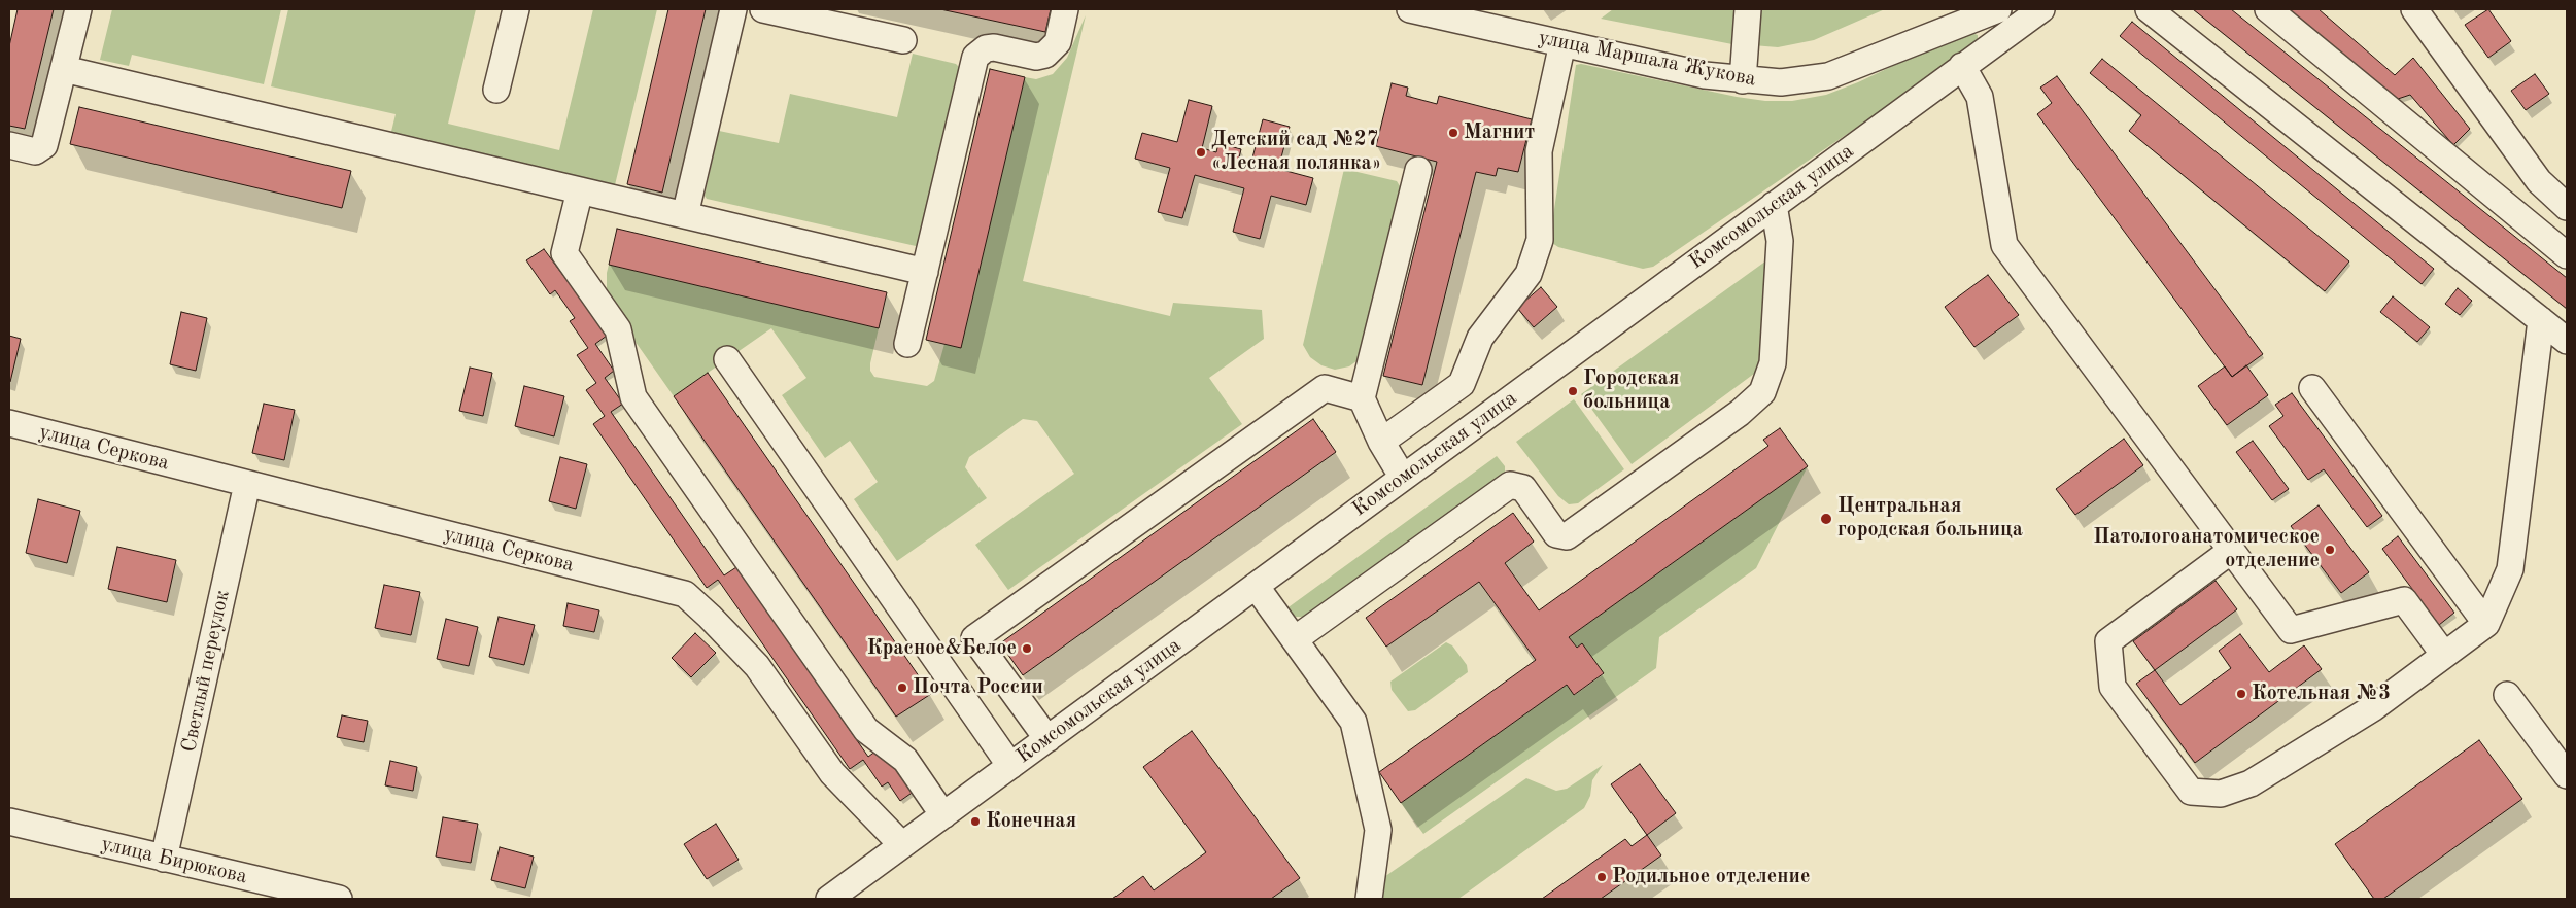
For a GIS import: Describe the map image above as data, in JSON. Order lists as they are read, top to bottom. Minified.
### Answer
{"streets":{"street":["улица Маршала Жукова","Комсомольская улица","улица Серкова","Светлый переулок","улица Бирюкова"]},"crossings":[["Комсомольская улица","улица Серкова"],["улица Серкова","Светлый переулок"],["Светлый переулок","улица Бирюкова"]],"places":["Магнит","Детский сад №27 «Лесная полянка»","Городская больница","Центральная городская больница","Патологоанатомическое отделение","Красное&Белое","Почта России","Котельная №3","Конечная","Родильное отделение"]}
